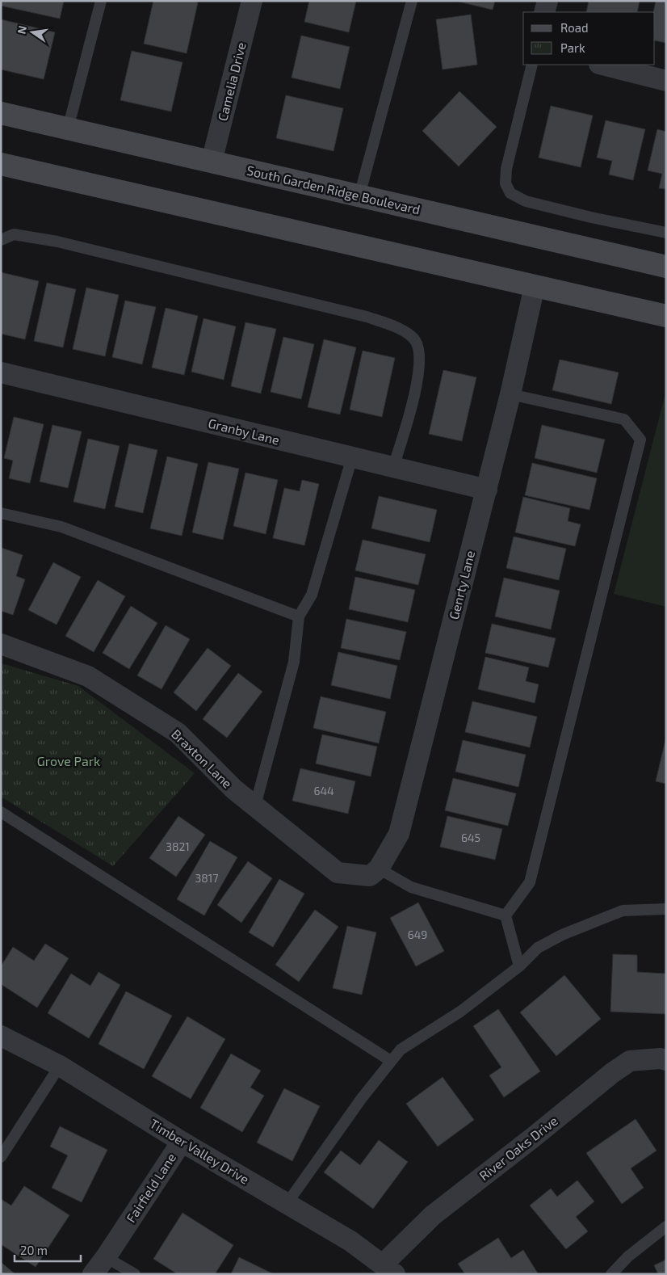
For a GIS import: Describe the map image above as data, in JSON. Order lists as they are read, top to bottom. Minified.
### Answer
{"streets":{"main road":["South Garden Ridge Boulevard"],"street":["Camelia Drive","Granby Lane","Genrty Lane","Braxton Lane","River Oaks Drive","Timber Valley Drive","Fairfield Lane"]},"crossings":[["Camelia Drive","South Garden Ridge Boulevard"],["Granby Lane","Genrty Lane"],["Genrty Lane","Braxton Lane"],["River Oaks Drive","Timber Valley Drive"],["Timber Valley Drive","Fairfield Lane"]],"parks":["Grove Park"],"house_numbers":["644","645","3821","3817","649"],"legend":["Road","Park"],"scale_bar":"20 m","north":"left"}
